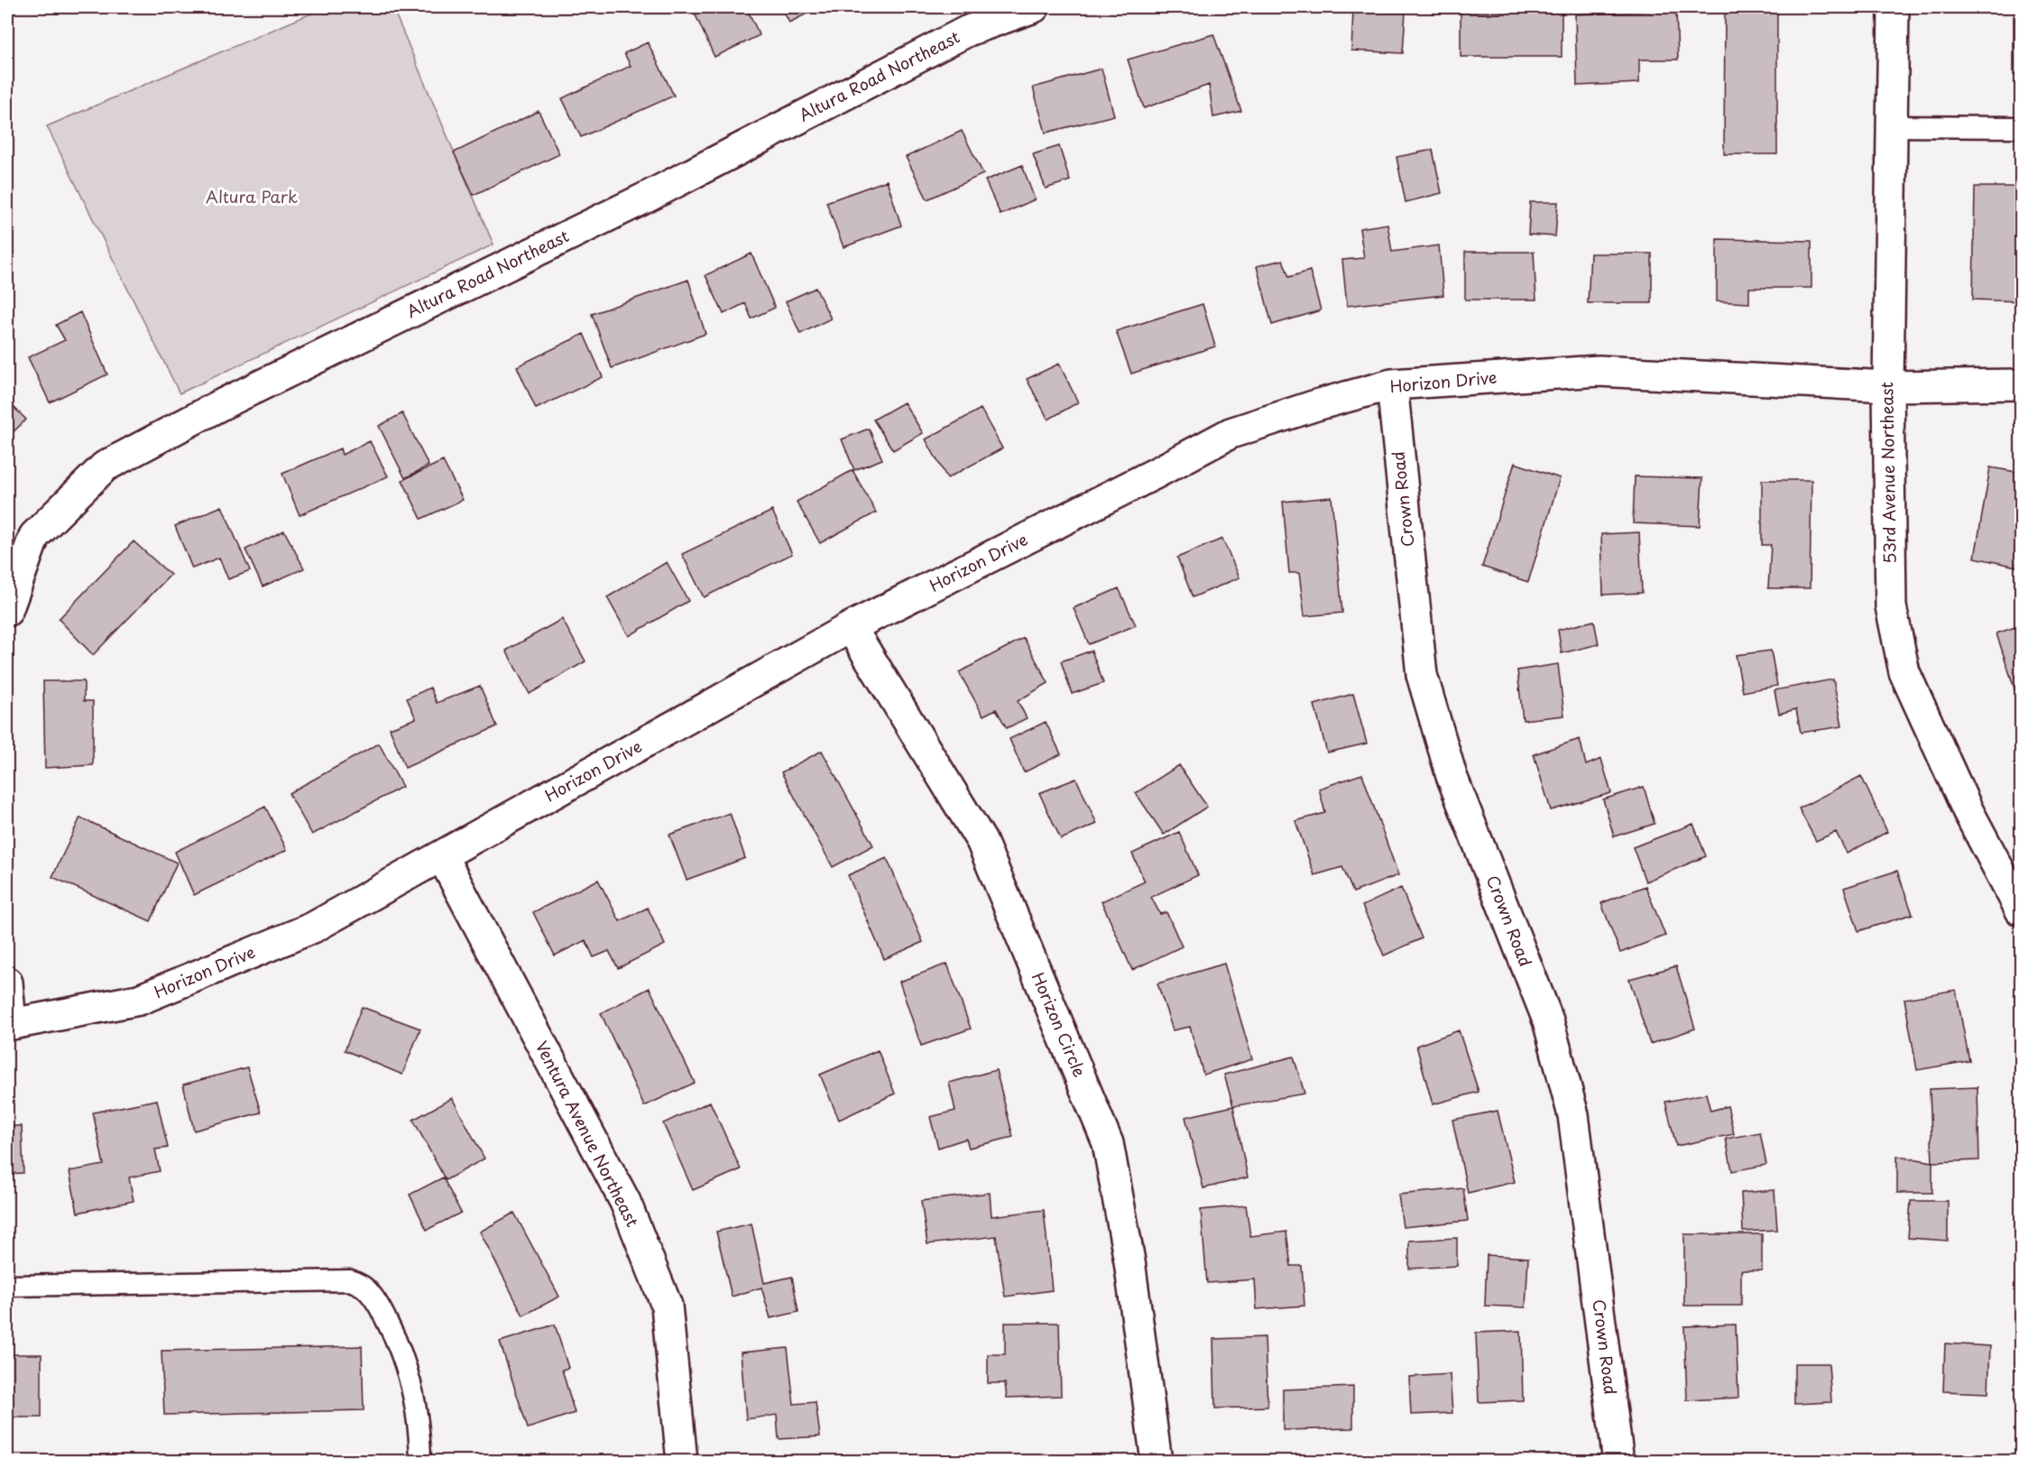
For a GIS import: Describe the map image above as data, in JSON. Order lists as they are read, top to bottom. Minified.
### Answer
{"streets":{"street":["Altura Road Northeast","Horizon Drive","53rd Avenue Northeast","Crown Road","Horizon Circle","Ventura Avenue Northeast"]},"crossings":[["Horizon Drive","53rd Avenue Northeast"],["Horizon Drive","Crown Road"],["Horizon Drive","Horizon Circle"],["Horizon Drive","Ventura Avenue Northeast"]],"parks":["Altura Park"]}
